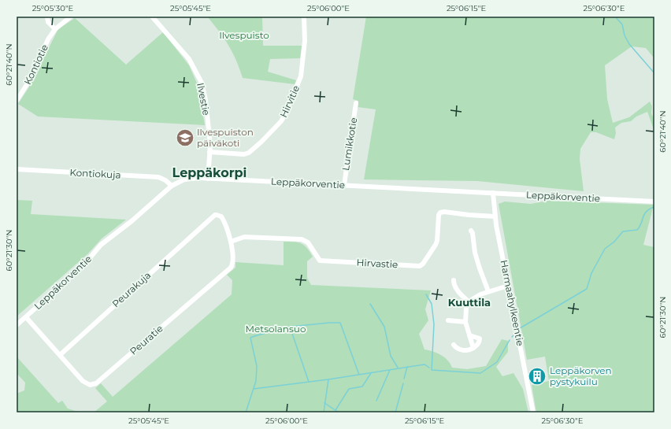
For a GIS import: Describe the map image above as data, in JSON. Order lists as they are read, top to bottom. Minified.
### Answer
{"streets":{"street":["Kontiotie","Ilvestie","Hirvitie","Lumikkotie","Kontiokuja","Leppäkorventie","Hirvastie","Peurakuja","Harmaahylkeentie","Peuratie"]},"crossings":[["Ilvestie","Hirvitie"],["Ilvestie","Leppäkorventie"],["Lumikkotie","Leppäkorventie"],["Kontiokuja","Leppäkorventie"],["Leppäkorventie","Harmaahylkeentie"],["Leppäkorventie","Peuratie"],["Hirvastie","Harmaahylkeentie"],["Hirvastie","Peuratie"],["Peurakuja","Peuratie"]],"districts":["Leppäkorpi","Kuuttila"],"parks":["Ilvespuisto","Metsolansuo"],"places":{"school or university":["Ilvespuiston päiväkoti"],"building":["Leppäkorven pystykuilu"]},"coordinates":["25°05'30\"E","25°05'45\"E","25°06'00\"E","25°06'15\"E","25°06'30\"E","60°21'40\"N","60°21'30\"N"]}
